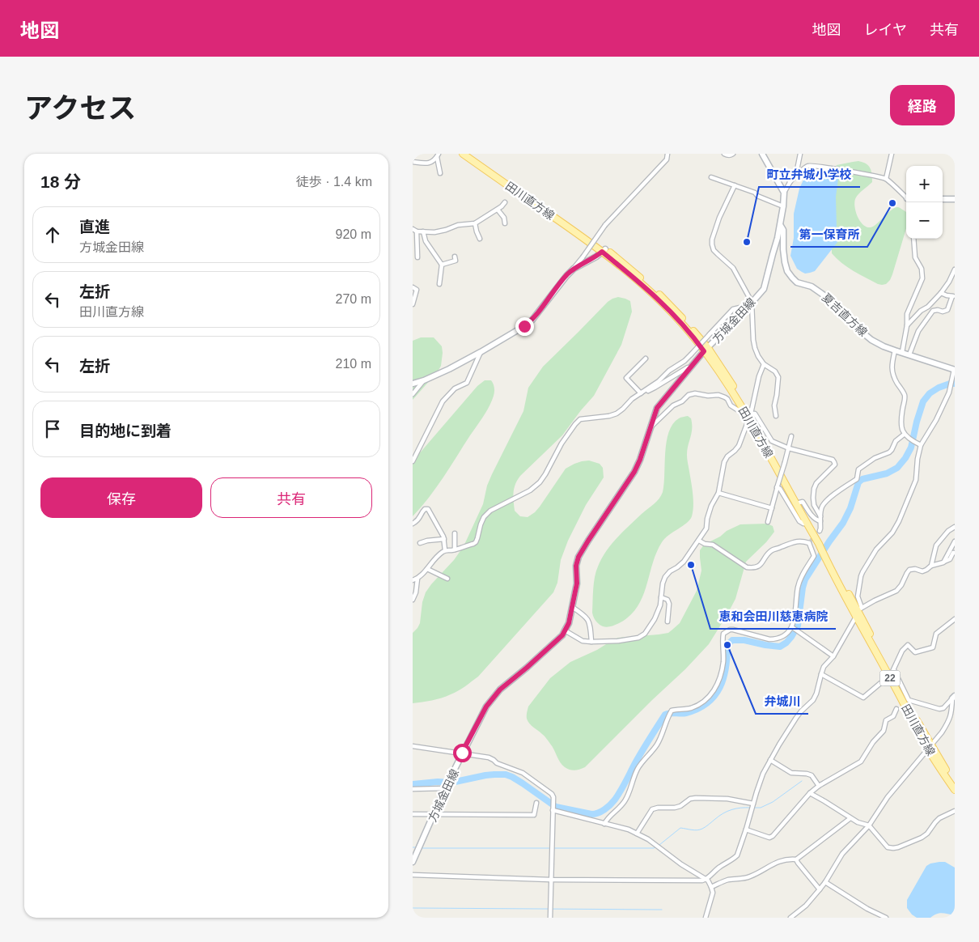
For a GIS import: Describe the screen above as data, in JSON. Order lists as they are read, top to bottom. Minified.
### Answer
{"streets":{"main road":["田川直方線","夏吉直方線","方城金田線","22"]},"crossings":[["田川直方線","方城金田線"],["夏吉直方線","方城金田線"]],"places":["第一保育所","町立弁城小学校","恵和会田川慈恵病院","弁城川"],"page":{"header":"地図","nav":["地図","レイヤ","共有"],"title":"アクセス","buttons":["経路",["保存","共有"]],"heading":["18 分","徒歩 · 1.4 km"],"map_buttons":["+","−"],"list":[["直進","方城金田線","920 m"],["左折","田川直方線","270 m"],["左折","210 m"],"目的地に到着"]}}
